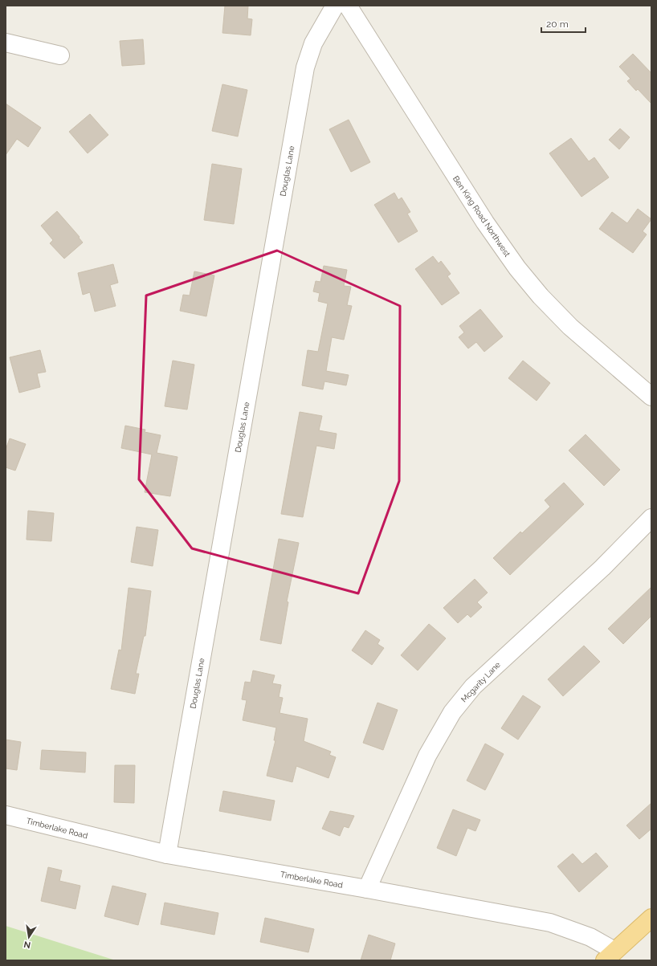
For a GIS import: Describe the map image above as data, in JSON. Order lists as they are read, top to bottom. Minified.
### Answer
{"streets":{"street":["Douglas Lane","Ben King Road Northwest","Mcgarity Lane","Timberlake Road"]},"crossings":[["Douglas Lane","Timberlake Road"],["Mcgarity Lane","Timberlake Road"]],"scale_bar":"20 m","north":"bottom"}
